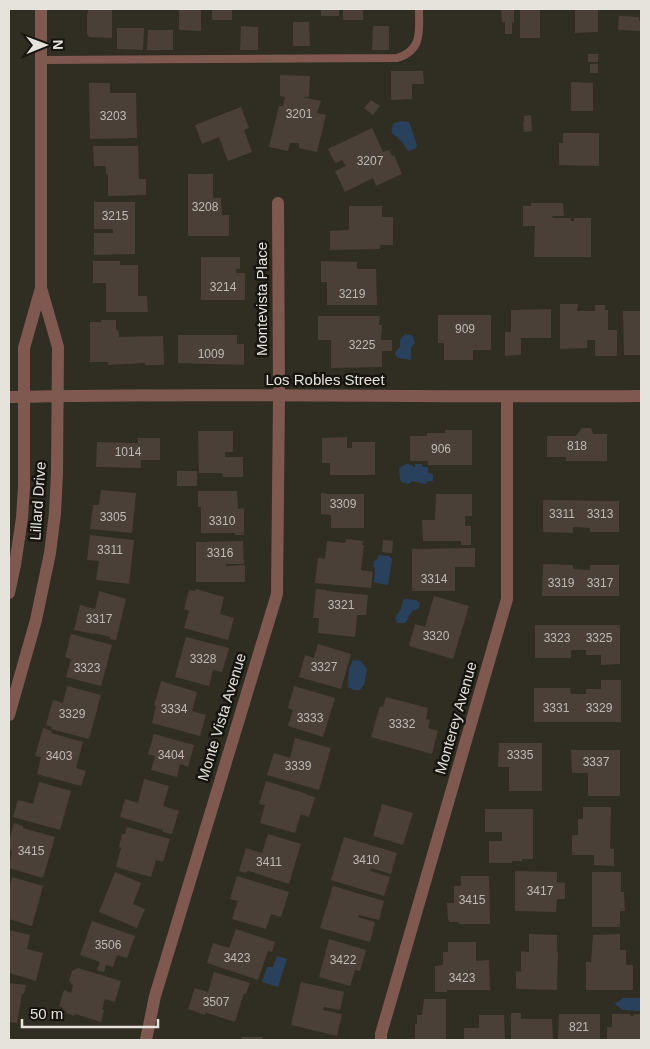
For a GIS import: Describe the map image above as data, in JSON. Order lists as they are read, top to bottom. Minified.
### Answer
{"streets":{"street":["Montevista Place","Los Robles Street","Lillard Drive","Monte Vista Avenue","Monterey Avenue"]},"crossings":[["Montevista Place","Los Robles Street"],["Montevista Place","Monte Vista Avenue"],["Los Robles Street","Lillard Drive"],["Los Robles Street","Monte Vista Avenue"],["Los Robles Street","Monterey Avenue"]],"house_numbers":["3201","3203","3207","3208","3215","3214","3219","909","3225","1009","818","906","1014","3309","3311","3313","3305","3310","3311","3316","3314","3319","3317","3321","3317","3320","3323","3325","3328","3327","3323","3331","3329","3334","3329","3333","3332","3404","3335","3403","3337","3339","3415","3410","3411","3417","3415","3506","3423","3422","3423","3507","821"],"scale_bar":"50 m","north":"right"}
